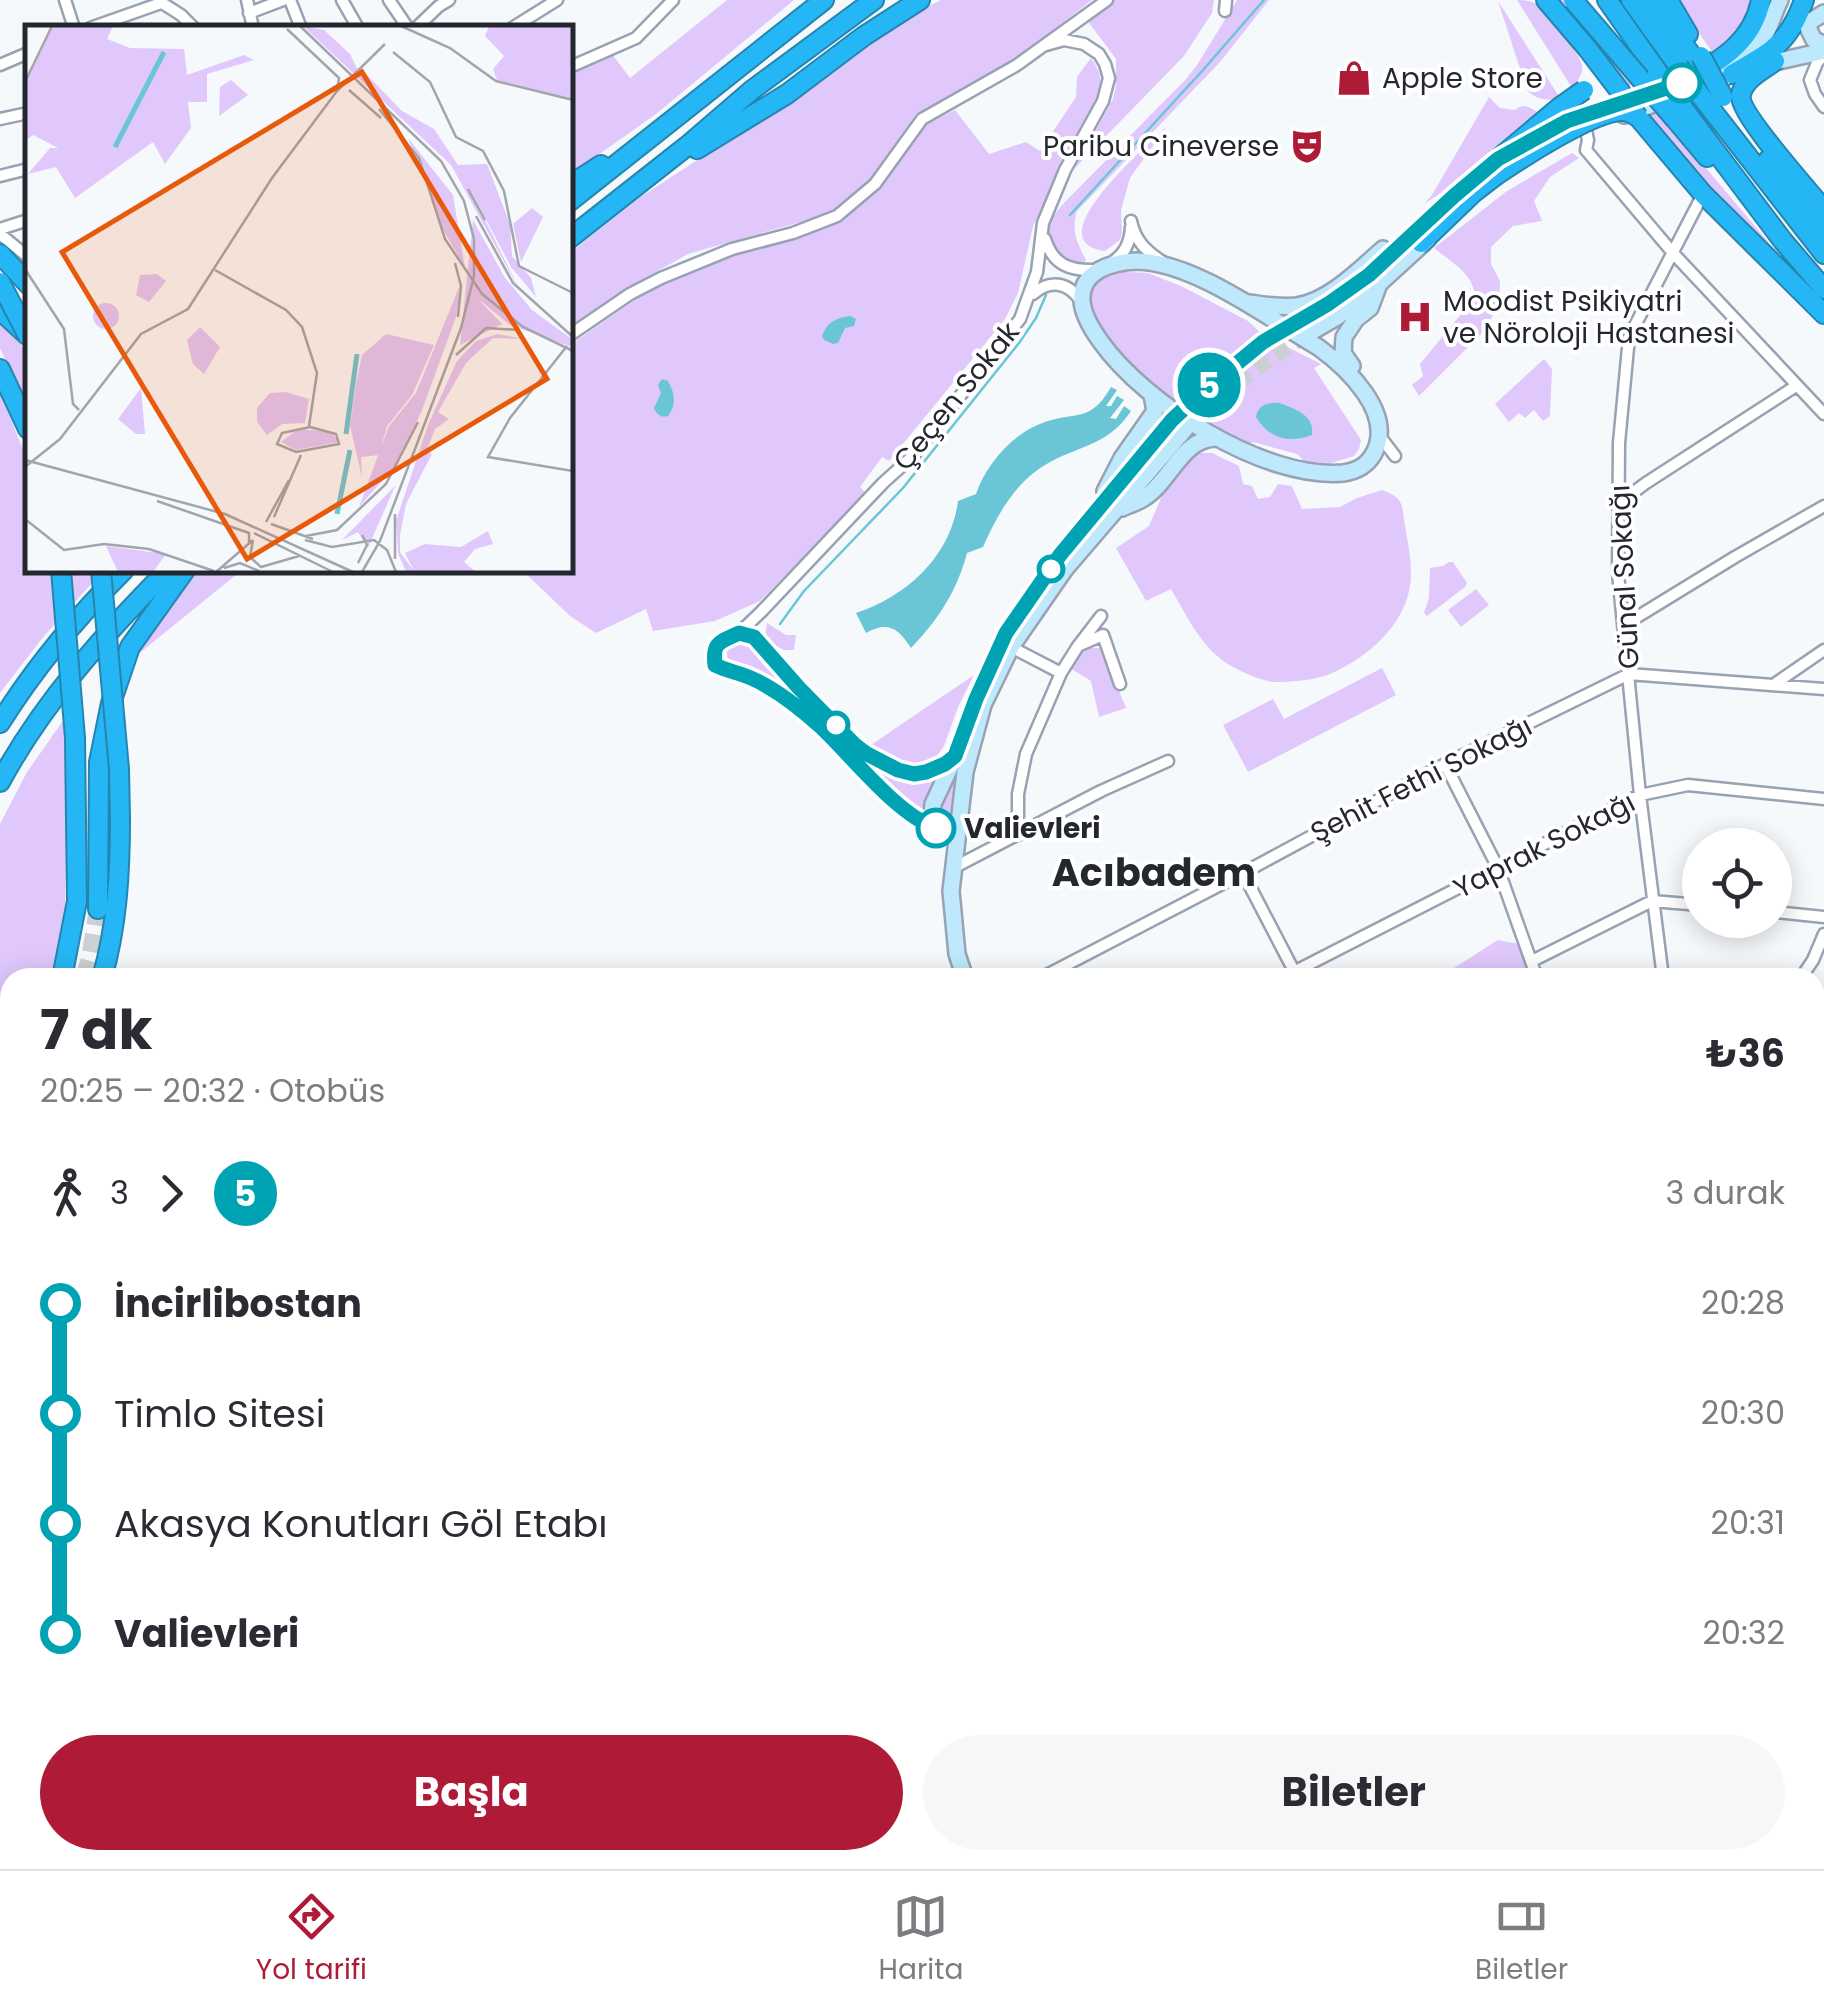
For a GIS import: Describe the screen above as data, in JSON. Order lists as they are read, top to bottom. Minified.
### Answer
{"streets":{"street":["Çeçen Sokak","Günal Sokağı","Şehit Fethi Sokağı","Yaprak Sokağı"]},"crossings":[["Günal Sokağı","Şehit Fethi Sokağı"],["Günal Sokağı","Yaprak Sokağı"]],"districts":["Acıbadem"],"places":{"shop":["Apple Store"],"theatre":["Paribu Cineverse"],"hospital":["Moodist Psikiyatri ve Nöroloji Hastanesi"],"other":["Valievleri"]},"lines":["bus line 5"],"page":{"on_map":"5","heading":["7 dk","20:25 – 20:32 · Otobüs","₺36"],"legs":["3","5","3 durak"],"list":[{"name":"İncirlibostan","value":"20:28"},{"name":"Timlo Sitesi","value":"20:30"},{"name":"Akasya Konutları Göl Etabı","value":"20:31"},{"name":"Valievleri","value":"20:32"}],"buttons":["Başla","Biletler"],"tabs":["Yol tarifi","Harita","Biletler"]}}
